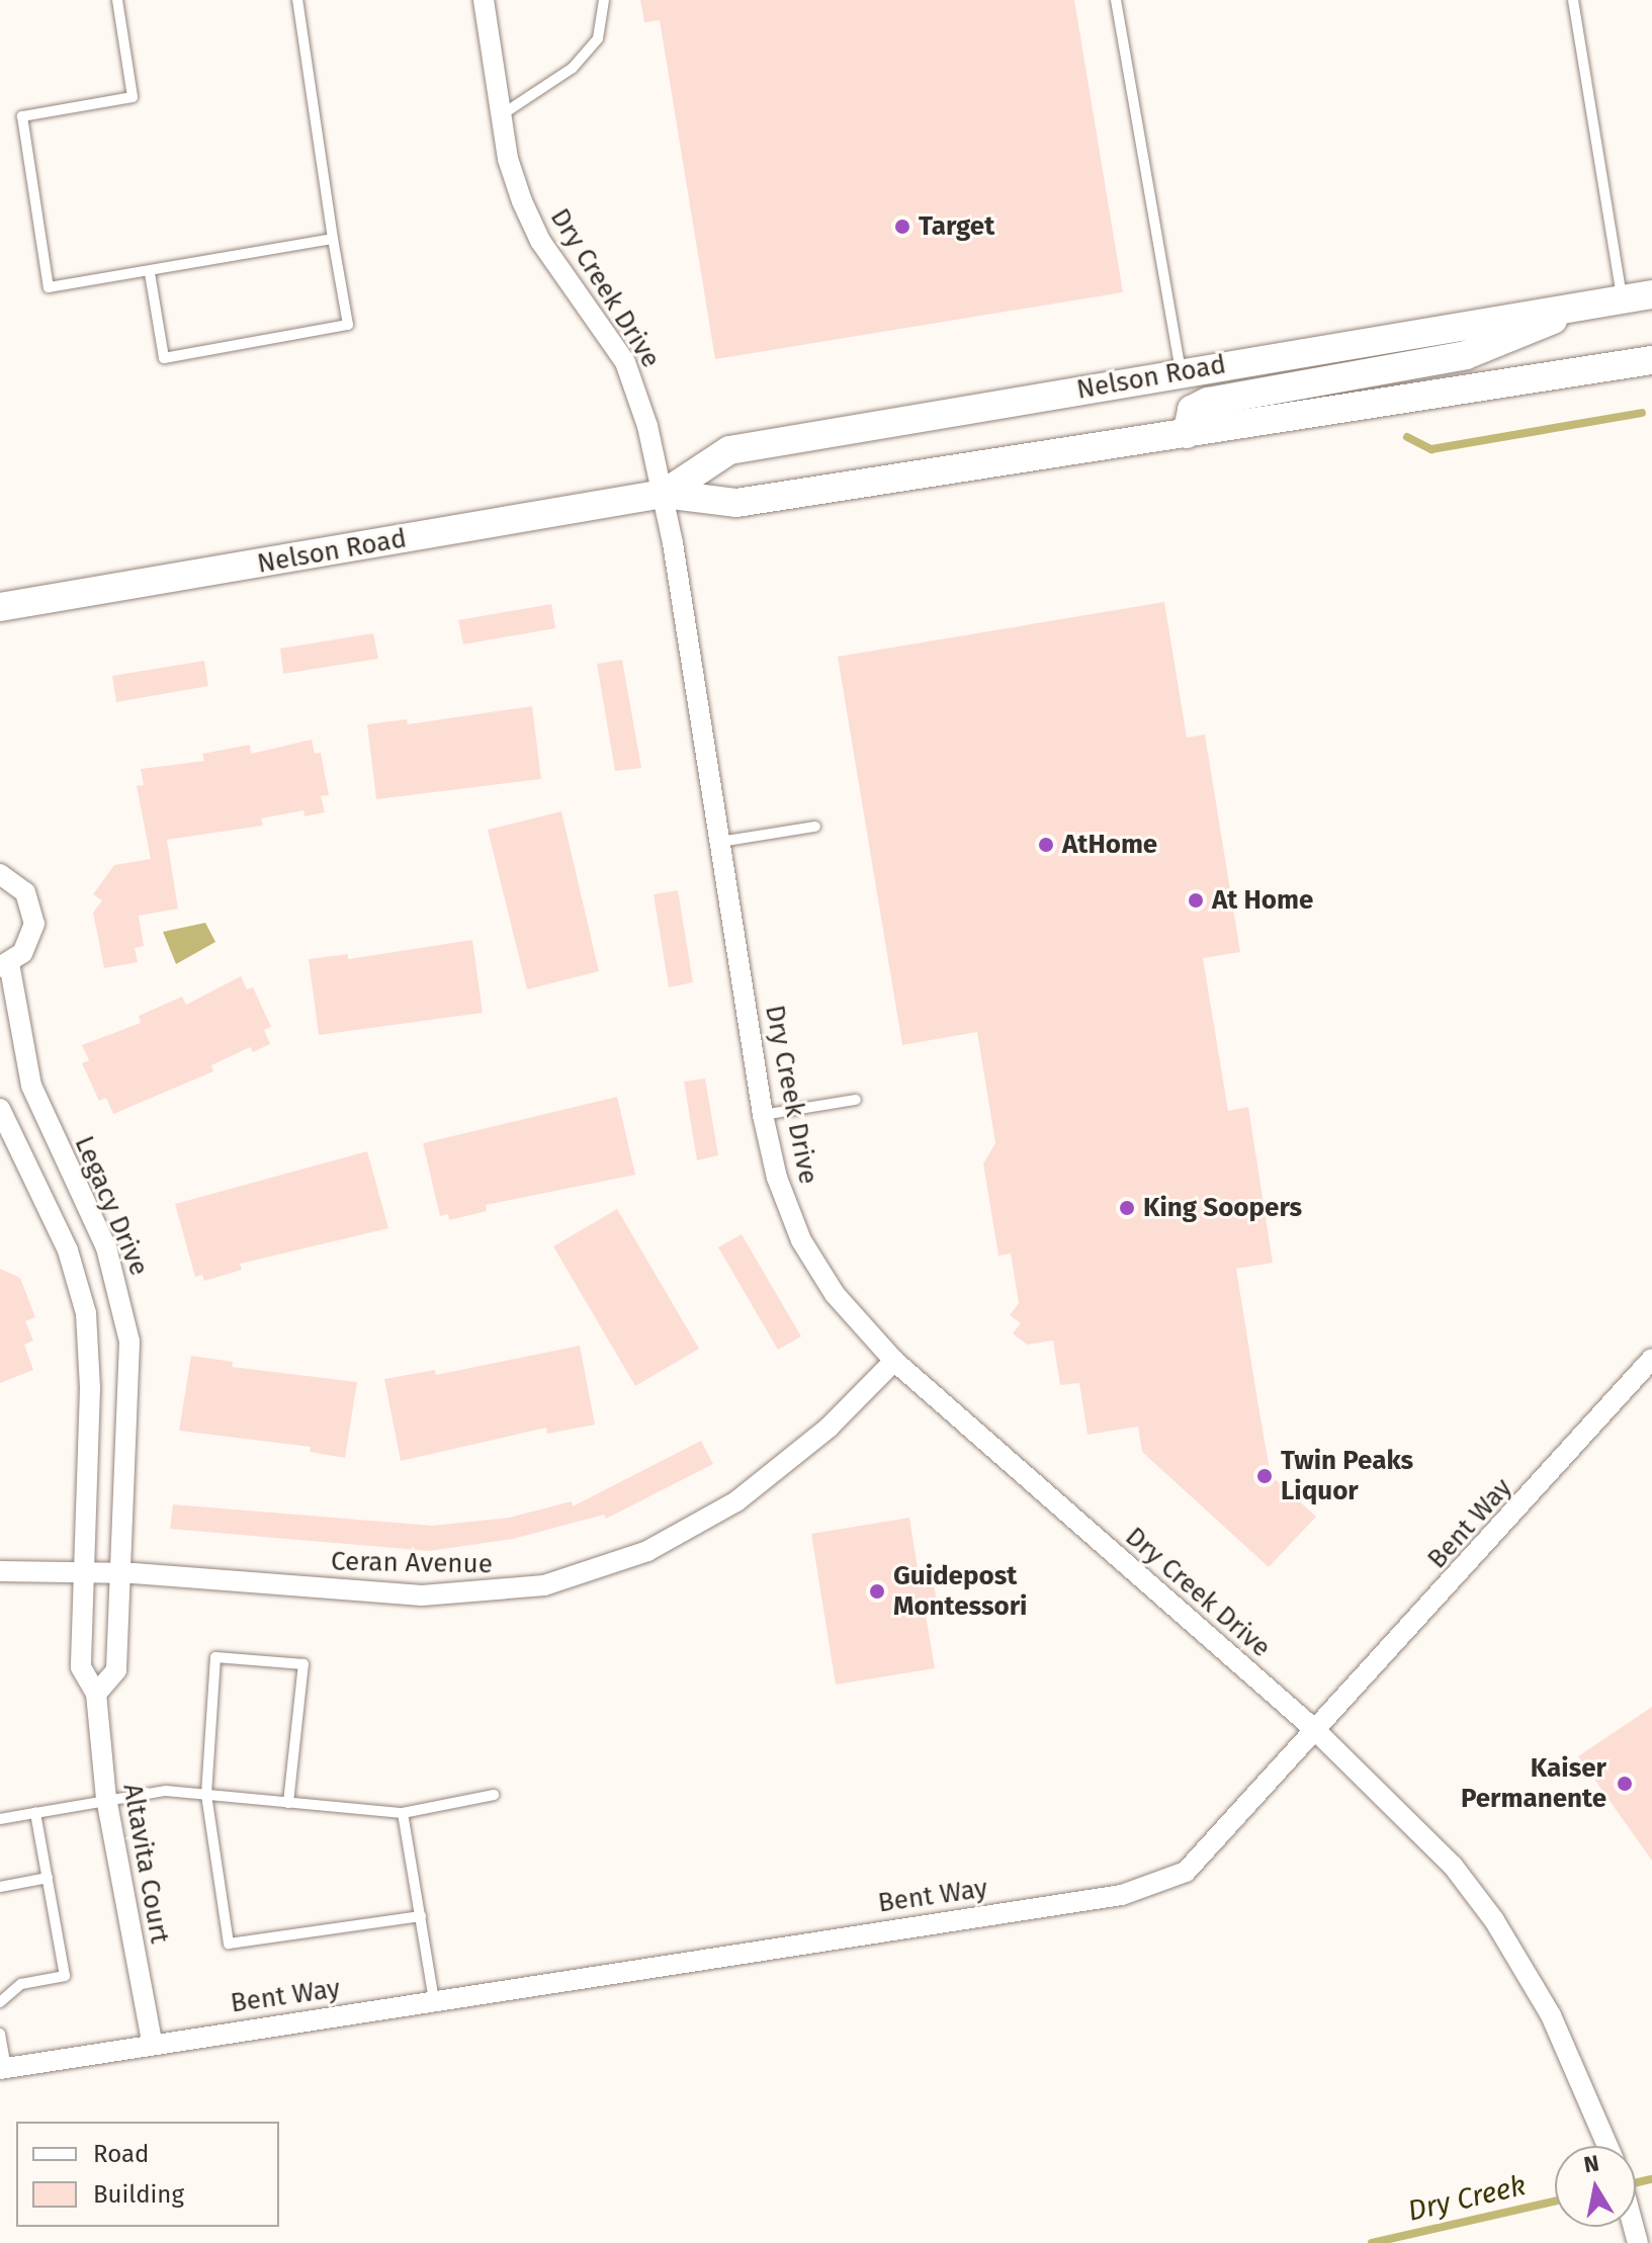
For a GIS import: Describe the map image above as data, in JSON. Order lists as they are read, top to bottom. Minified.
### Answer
{"streets":{"main road":["Nelson Road"],"street":["Dry Creek Drive","Legacy Drive","Bent Way","Ceran Avenue","Altavita Court"]},"crossings":[["Dry Creek Drive","Nelson Road"],["Dry Creek Drive","Bent Way"],["Dry Creek Drive","Ceran Avenue"],["Legacy Drive","Ceran Avenue"],["Bent Way","Altavita Court"],["Ceran Avenue","Altavita Court"]],"water":["Dry Creek"],"places":["Target","AtHome","At Home","King Soopers","Twin Peaks Liquor","Guidepost Montessori","Kaiser Permanente"],"legend":["Road","Building"],"north":"top"}
